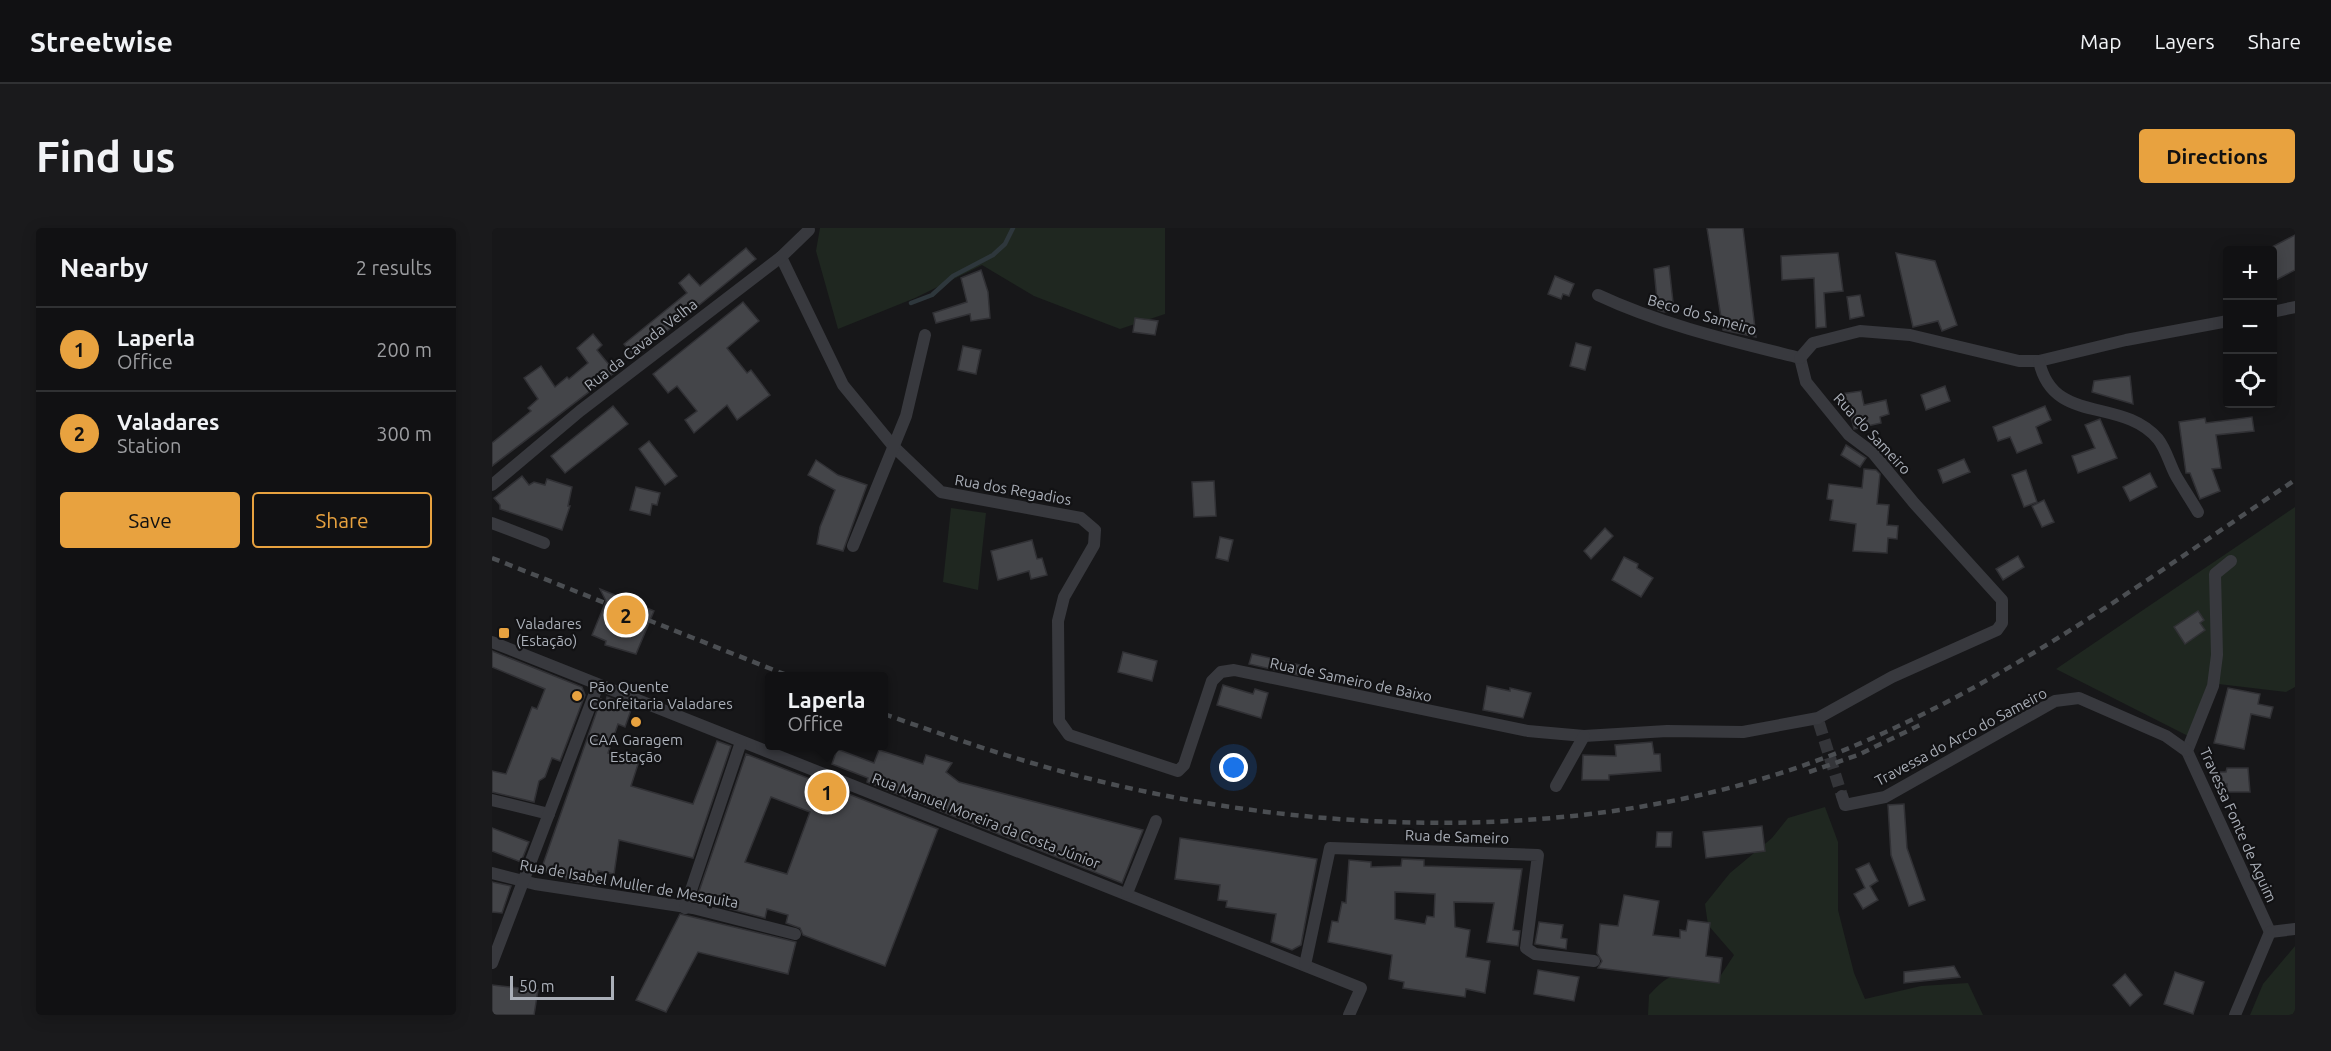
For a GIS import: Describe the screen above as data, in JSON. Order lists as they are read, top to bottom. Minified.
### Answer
{"streets":{"street":["Beco do Sameiro","Rua da Cavada Velha","Rua do Sameiro","Rua dos Regadios","Rua de Sameiro de Baixo","Travessa do Arco do Sameiro","Rua Manuel Moreira da Costa Júnior","Travessa Fonte de Aguim","Rua de Sameiro","Rua de Isabel Muller de Mesquita"]},"crossings":[["Beco do Sameiro","Rua do Sameiro"],["Rua da Cavada Velha","Rua dos Regadios"],["Rua do Sameiro","Rua de Sameiro de Baixo"],["Rua dos Regadios","Rua de Sameiro de Baixo"],["Travessa do Arco do Sameiro","Travessa Fonte de Aguim"],["Rua Manuel Moreira da Costa Júnior","Rua de Sameiro"]],"places":{"transit":["Valadares (Estação)"],"other":["Pão Quente Confeitaria Valadares","CAA Garagem Estação"]},"scale_bar":"50 m","page":{"header":"Streetwise","nav":["Map","Layers","Share"],"buttons":["Directions",["Save","Share"]],"title":"Find us","heading":["Nearby","2 results"],"map_buttons":["+","−"],"list":[{"mark":"1","name":"Laperla","note":"Office","value":"200 m"},{"mark":"2","name":"Valadares","note":"Station","value":"300 m"}],"pins":["2","1"],"popup":["Laperla","Office"],"scale":"50 m"}}
